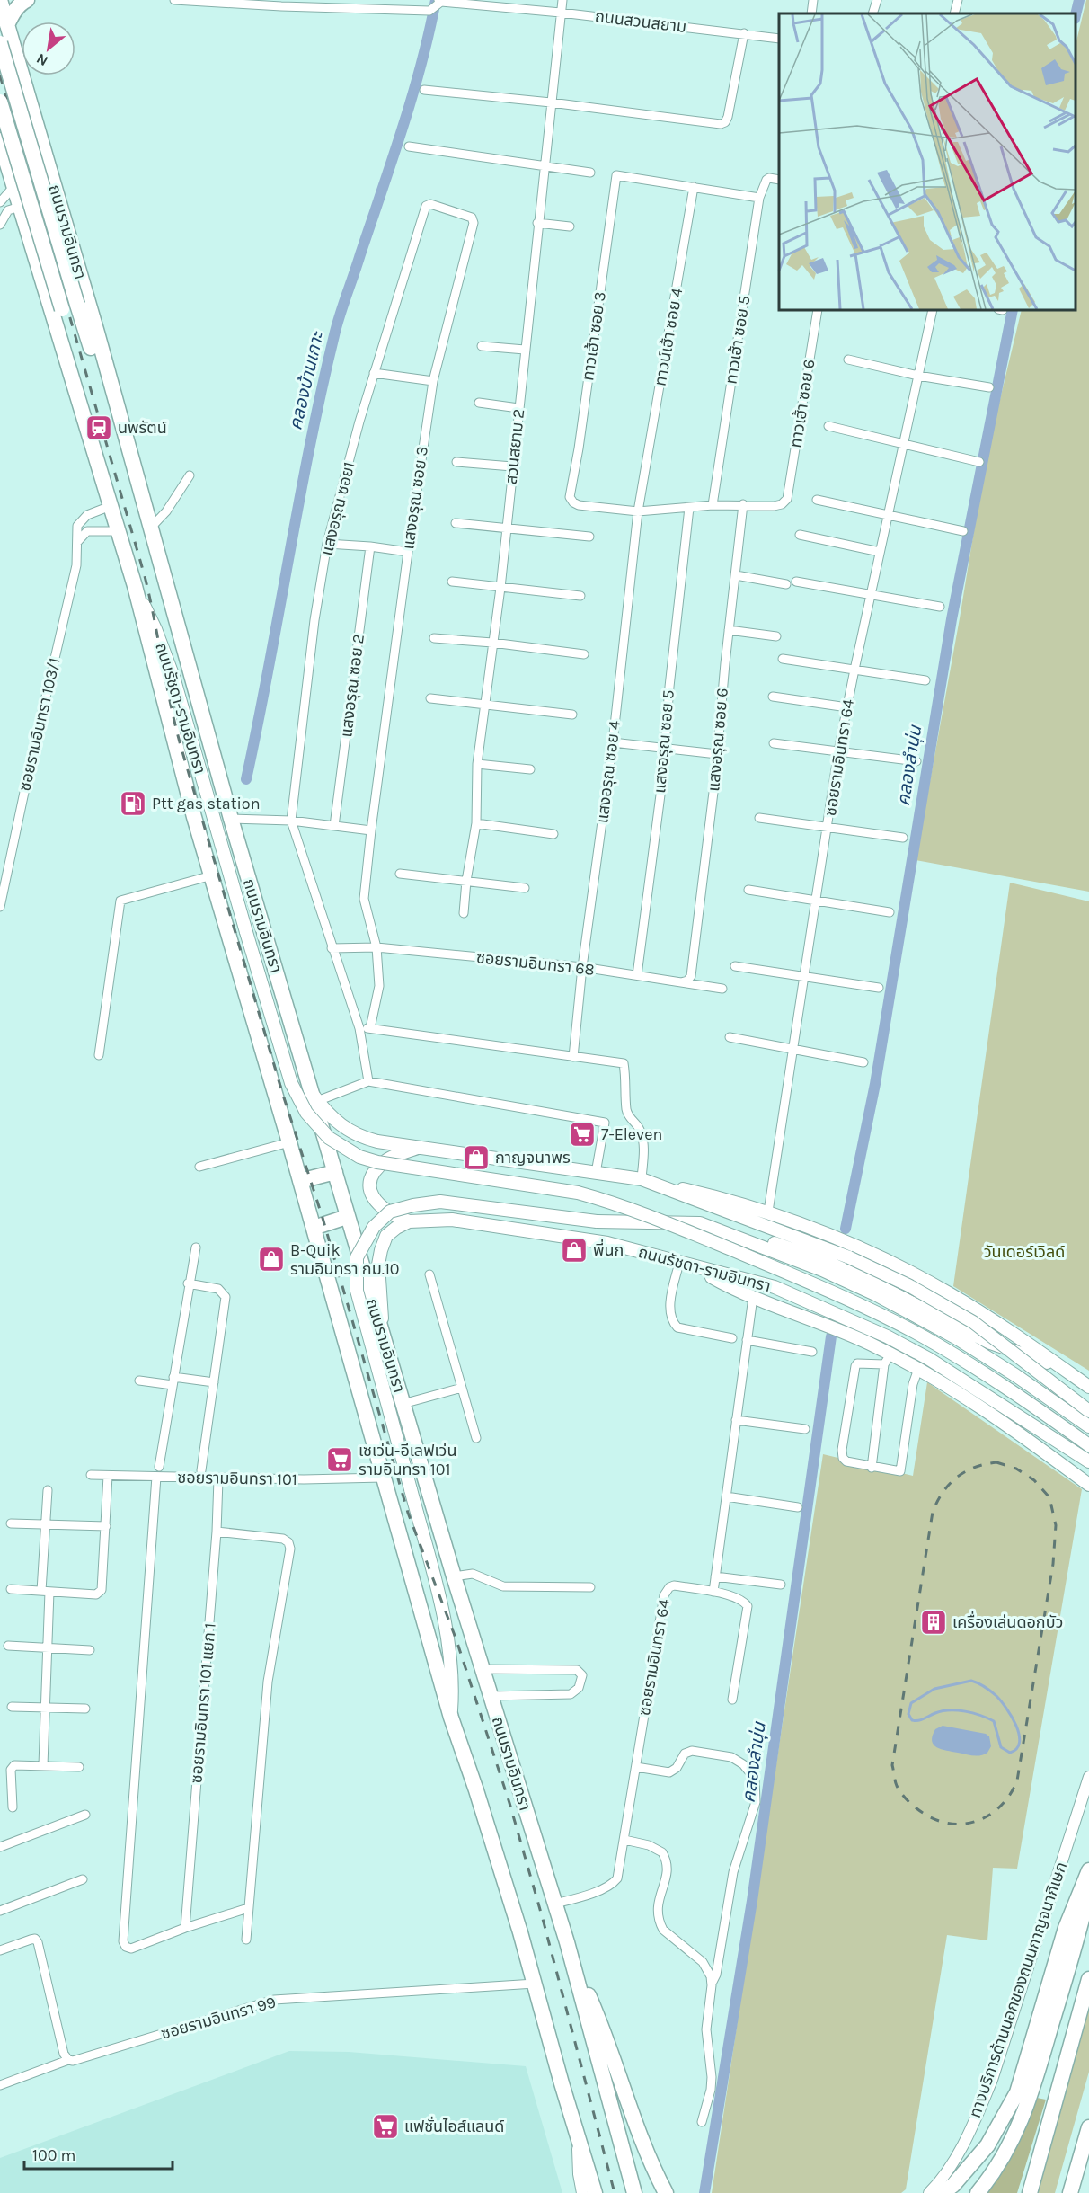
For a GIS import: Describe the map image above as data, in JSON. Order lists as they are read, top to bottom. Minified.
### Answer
{"streets":{"highway":["ถนนรามอินทรา"],"main road":["ถนนรัชดา-รามอินทรา","ทางบริการด้านนอกของถนนกาญจนาภิเษก"],"street":["ถนนสวนสยาม","ทาวเฮ้า ซอย 3","ทาวน์เฮ้า ซอย 4","ทาวเฮ้า ซอย 5","ทาวเฮ้า ซอย 6","สวนสยาม 2","แสงอรุณ ซอย 3","แสงอรุณ ซอย1","แสงอรุณ ซอย 2","ซอยรามอินทรา 103/1","แสงอรุณ ซอย 6","แสงอรุณ ซอย 5","ซอยรามอินทรา 64","แสงอรุณ ซอย 4","ซอยรามอินทรา 68","ซอยรามอินทรา 101","ซอยรามอินทรา 101 แยก 1","ซอยรามอินทรา 99"]},"crossings":[["ถนนสวนสยาม","สวนสยาม 2"],["ถนนรามอินทรา","ถนนรัชดา-รามอินทรา"],["ถนนรามอินทรา","ซอยรามอินทรา 103/1"],["ถนนรามอินทรา","ซอยรามอินทรา 64"],["ถนนรามอินทรา","ซอยรามอินทรา 101"],["ถนนรามอินทรา","ซอยรามอินทรา 99"],["ทาวเฮ้า ซอย 3","ทาวน์เฮ้า ซอย 4"],["ทาวเฮ้า ซอย 3","แสงอรุณ ซอย 4"],["ทาวน์เฮ้า ซอย 4","แสงอรุณ ซอย 4"],["ทาวเฮ้า ซอย 6","แสงอรุณ ซอย 6"],["แสงอรุณ ซอย 3","แสงอรุณ ซอย1"],["ถนนรัชดา-รามอินทรา","ซอยรามอินทรา 64"],["แสงอรุณ ซอย 6","ซอยรามอินทรา 68"],["แสงอรุณ ซอย 5","ซอยรามอินทรา 68"],["แสงอรุณ ซอย 4","ซอยรามอินทรา 68"],["ซอยรามอินทรา 101","ซอยรามอินทรา 101 แยก 1"]],"water":["คลองบ้านเกาะ","คลองลำนุ่น"],"parks":["วันเดอร์เวิลด์"],"places":{"station":["นพรัตน์"],"fuel station":["Ptt gas station"],"supermarket":["7-Eleven","เซเว่น-อีเลฟเว่น รามอินทรา 101","แฟชั่นไอส์แลนด์"],"shop":["กาญจนาพร","พี่นก","B-Quik รามอินทรา กม.10"],"building":["เครื่องเล่นดอกบัว"]},"scale_bar":"100 m","north":"bottom left"}
